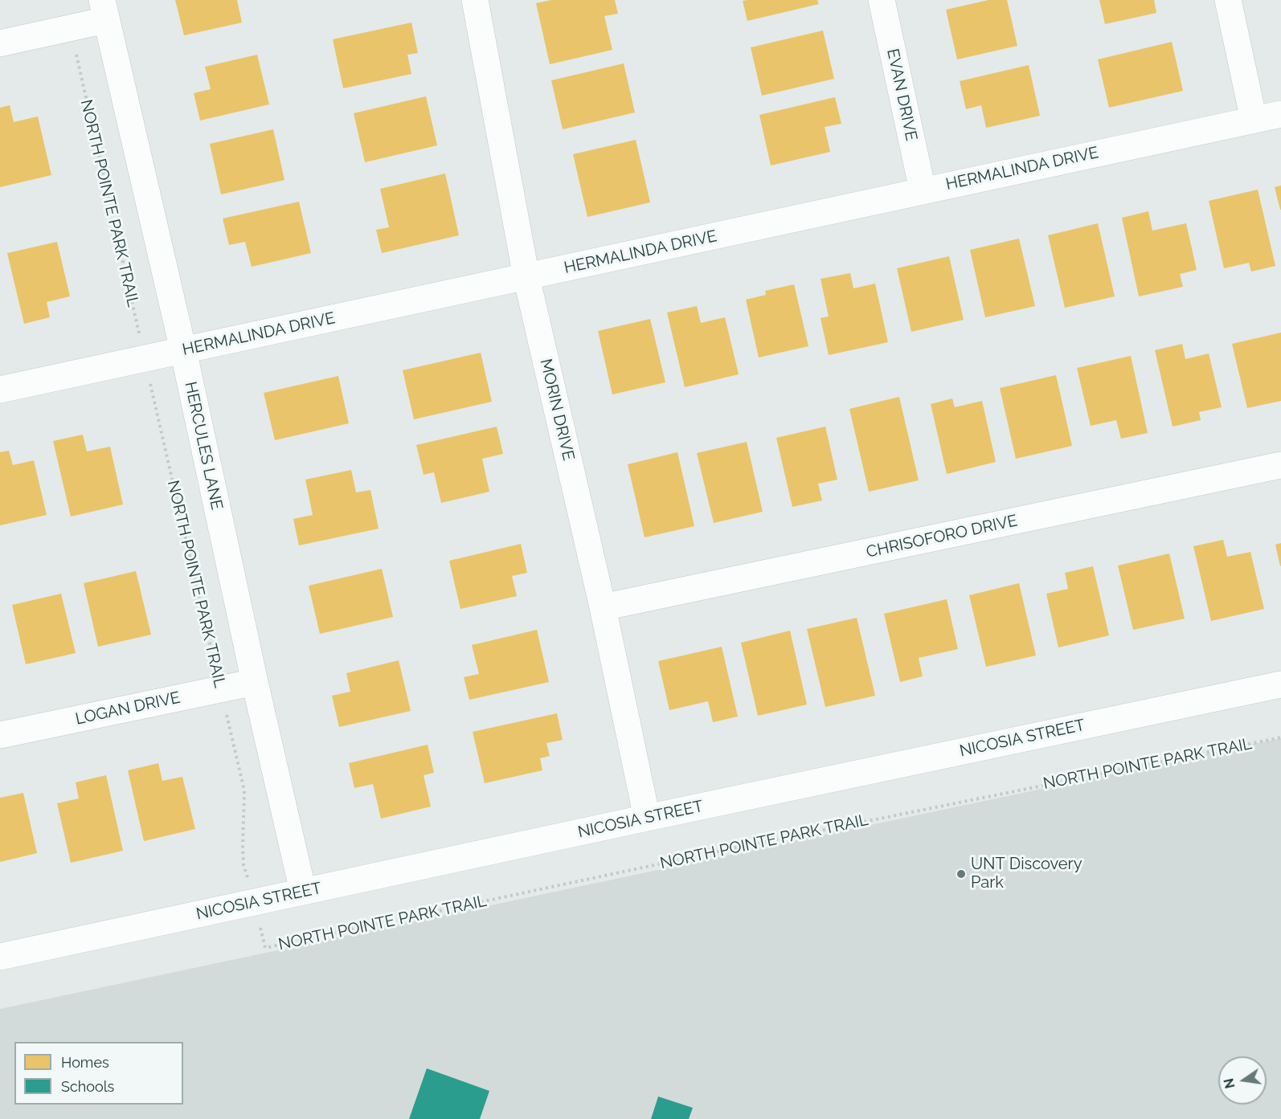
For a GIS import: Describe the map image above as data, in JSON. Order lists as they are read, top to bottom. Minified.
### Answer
{"streets":{"street":["EVAN DRIVE","HERMALINDA DRIVE","MORIN DRIVE","HERCULES LANE","CHRISOFORO DRIVE","LOGAN DRIVE","NICOSIA STREET"],"path":["NORTH POINTE PARK TRAIL"]},"crossings":[["EVAN DRIVE","HERMALINDA DRIVE"],["HERMALINDA DRIVE","NORTH POINTE PARK TRAIL"],["HERMALINDA DRIVE","MORIN DRIVE"],["HERMALINDA DRIVE","HERCULES LANE"],["NORTH POINTE PARK TRAIL","LOGAN DRIVE"],["NORTH POINTE PARK TRAIL","NICOSIA STREET"],["MORIN DRIVE","CHRISOFORO DRIVE"],["MORIN DRIVE","NICOSIA STREET"],["HERCULES LANE","LOGAN DRIVE"],["HERCULES LANE","NICOSIA STREET"]],"places":["UNT Discovery Park"],"legend":["Homes","Schools"],"north":"left"}
